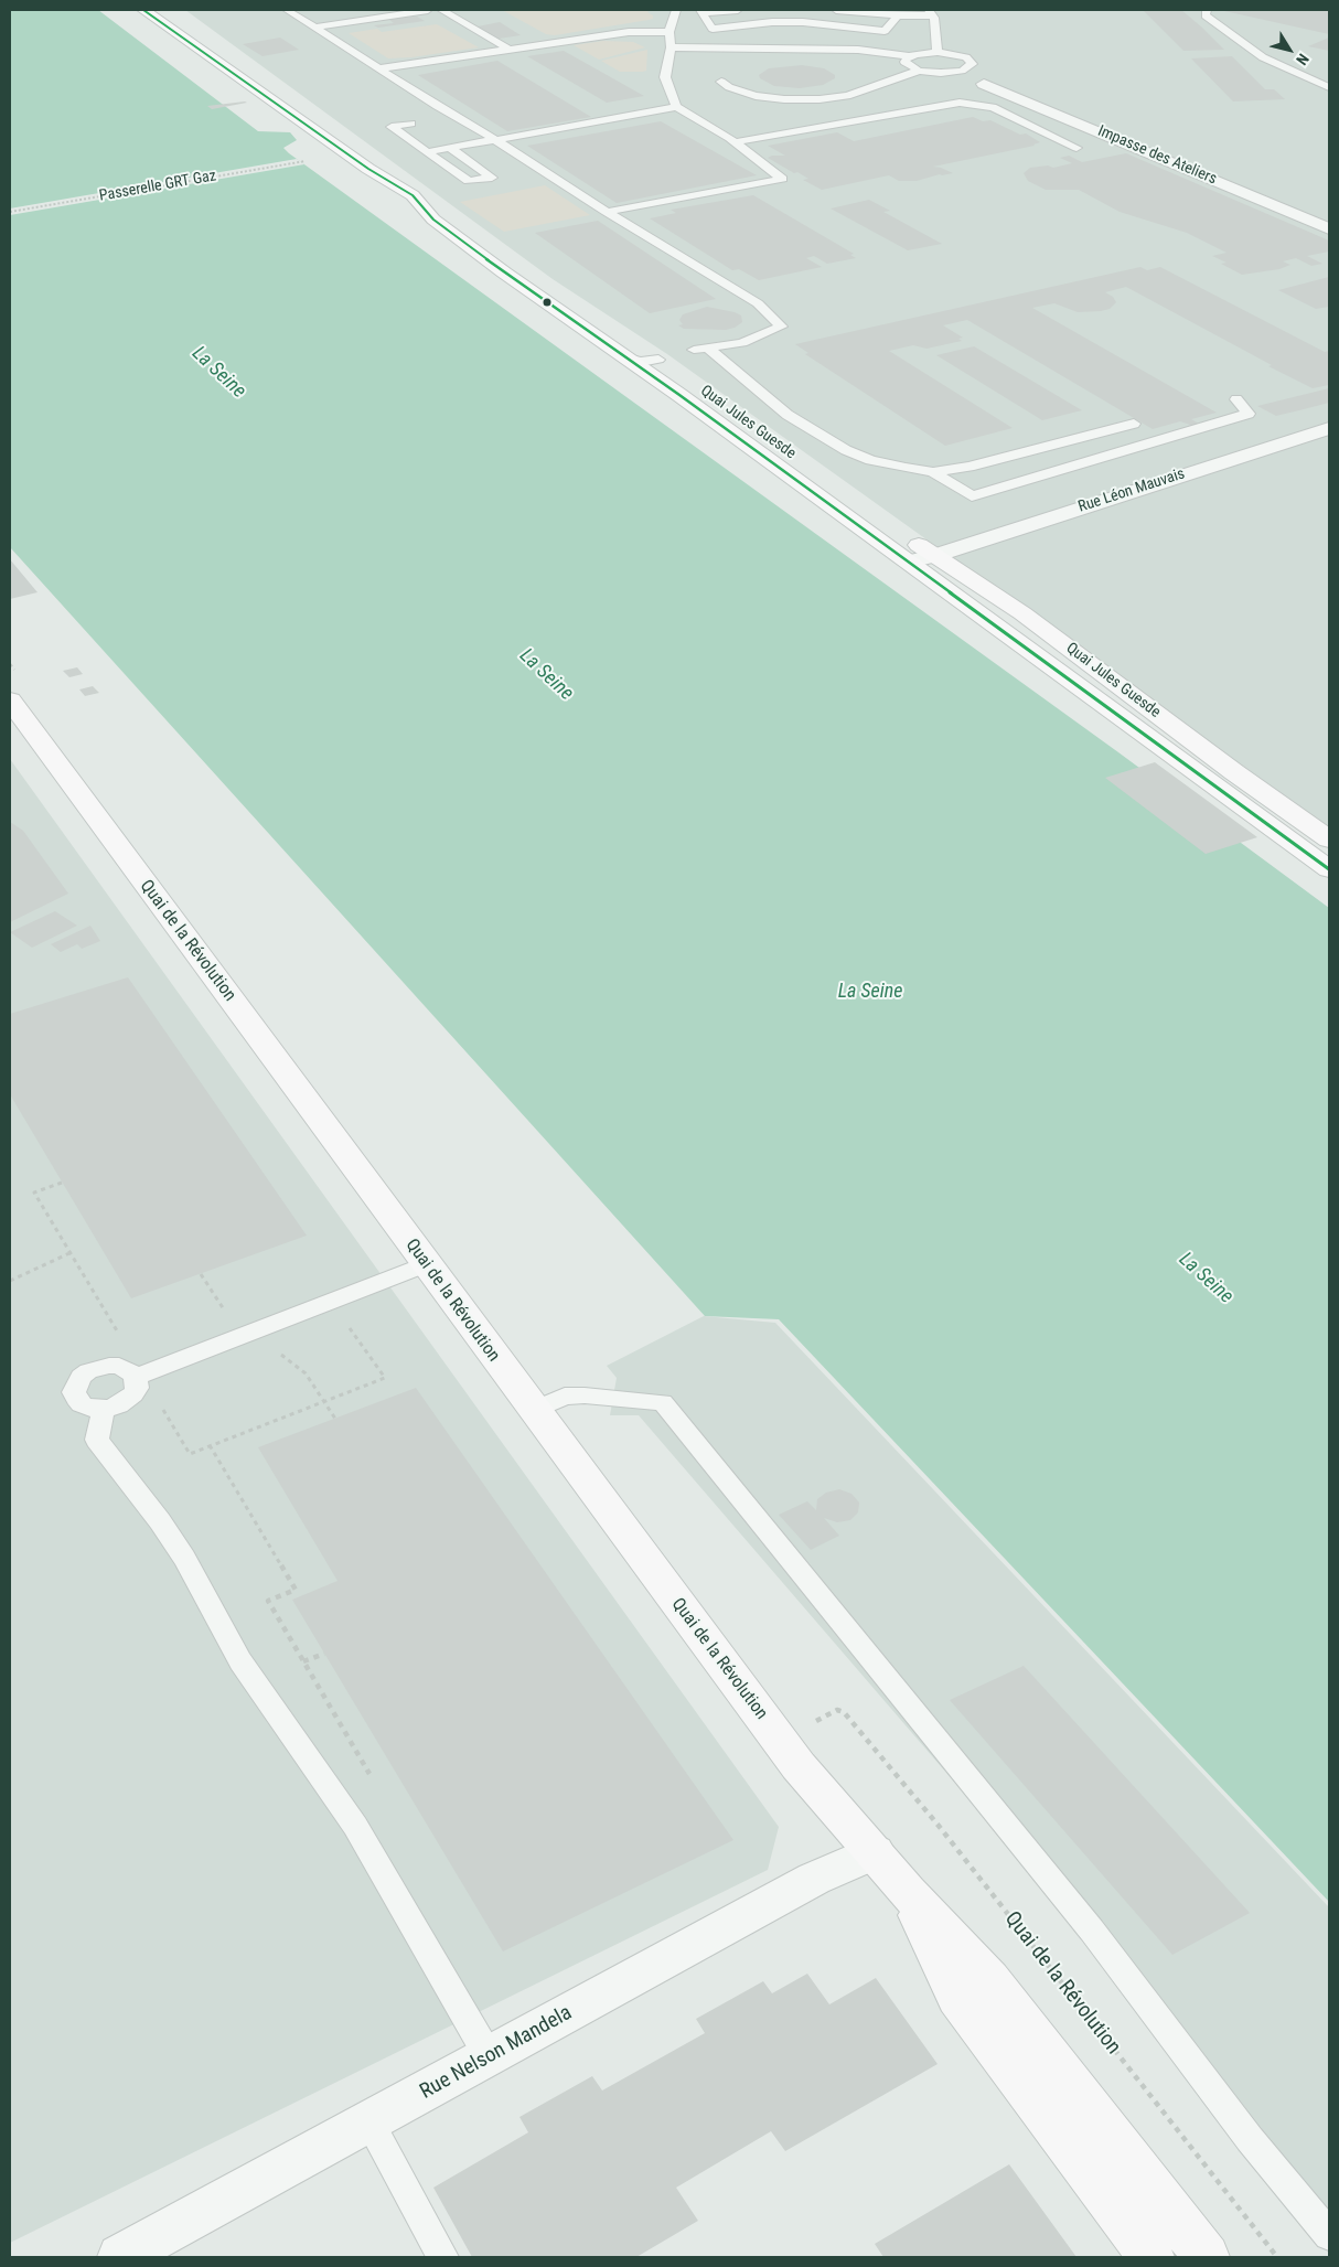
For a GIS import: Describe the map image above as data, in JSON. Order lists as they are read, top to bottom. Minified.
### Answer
{"streets":{"main road":["Quai Jules Guesde","Quai de la Révolution"],"street":["Impasse des Ateliers","Rue Léon Mauvais","Rue Nelson Mandela"],"path":["Passerelle GRT Gaz"]},"crossings":[["Quai Jules Guesde","Rue Léon Mauvais"],["Quai de la Révolution","Rue Nelson Mandela"]],"water":["La Seine"],"north":"bottom right"}
